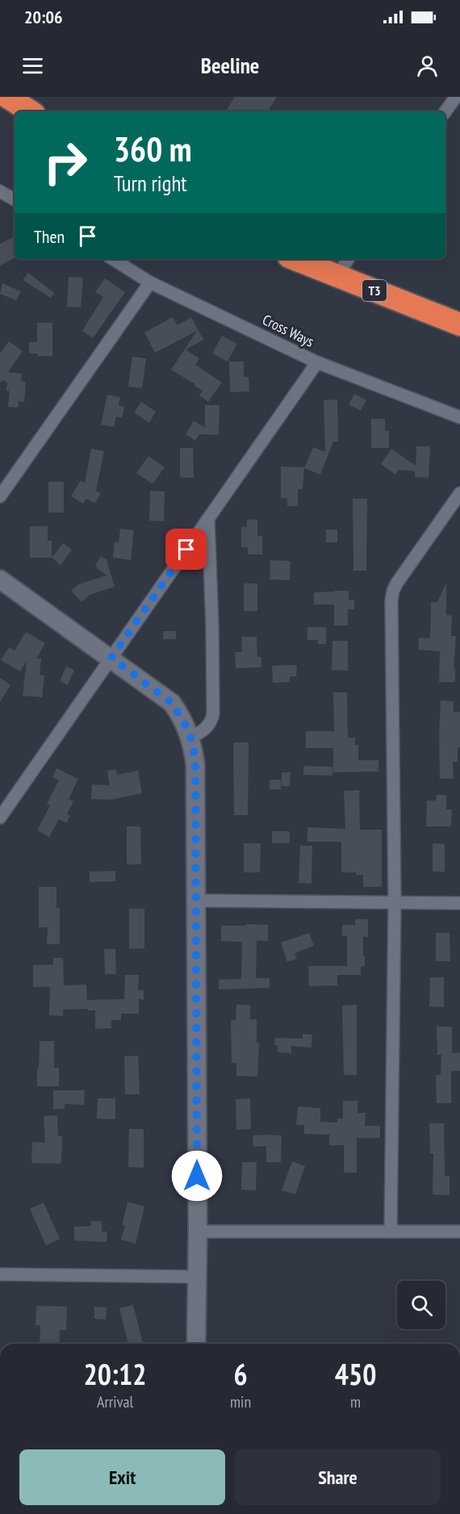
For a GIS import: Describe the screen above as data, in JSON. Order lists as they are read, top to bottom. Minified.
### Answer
{"streets":{"highway":["T3"],"street":["Cross Ways"]},"page":{"status":"20:06","header":"Beeline","turn":["360 m","Turn right"],"then":"Then","eta":["20:12","Arrival","6","min","450","m"],"buttons":["Exit","Share"]}}
